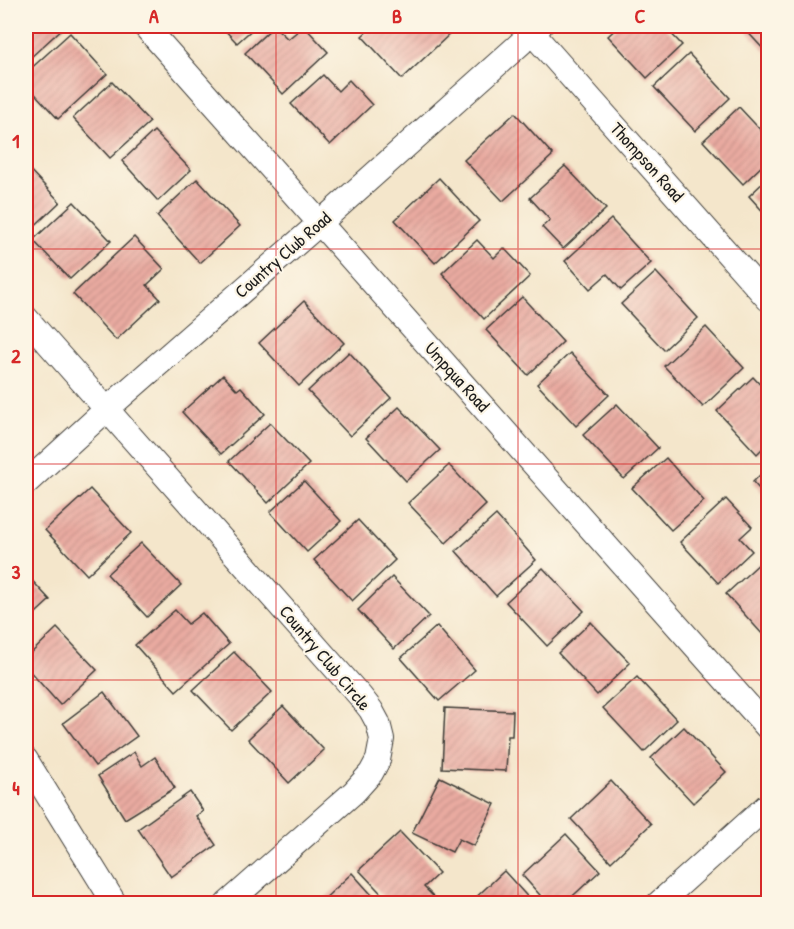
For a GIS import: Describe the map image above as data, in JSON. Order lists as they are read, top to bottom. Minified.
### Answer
{"streets":{"street":["Thompson Road","Country Club Road","Umpqua Road","Country Club Circle"]},"crossings":[["Thompson Road","Country Club Road"],["Country Club Road","Umpqua Road"],["Country Club Road","Country Club Circle"]],"grid":{"columns":["A","B","C"],"rows":["1","2","3","4"]}}
